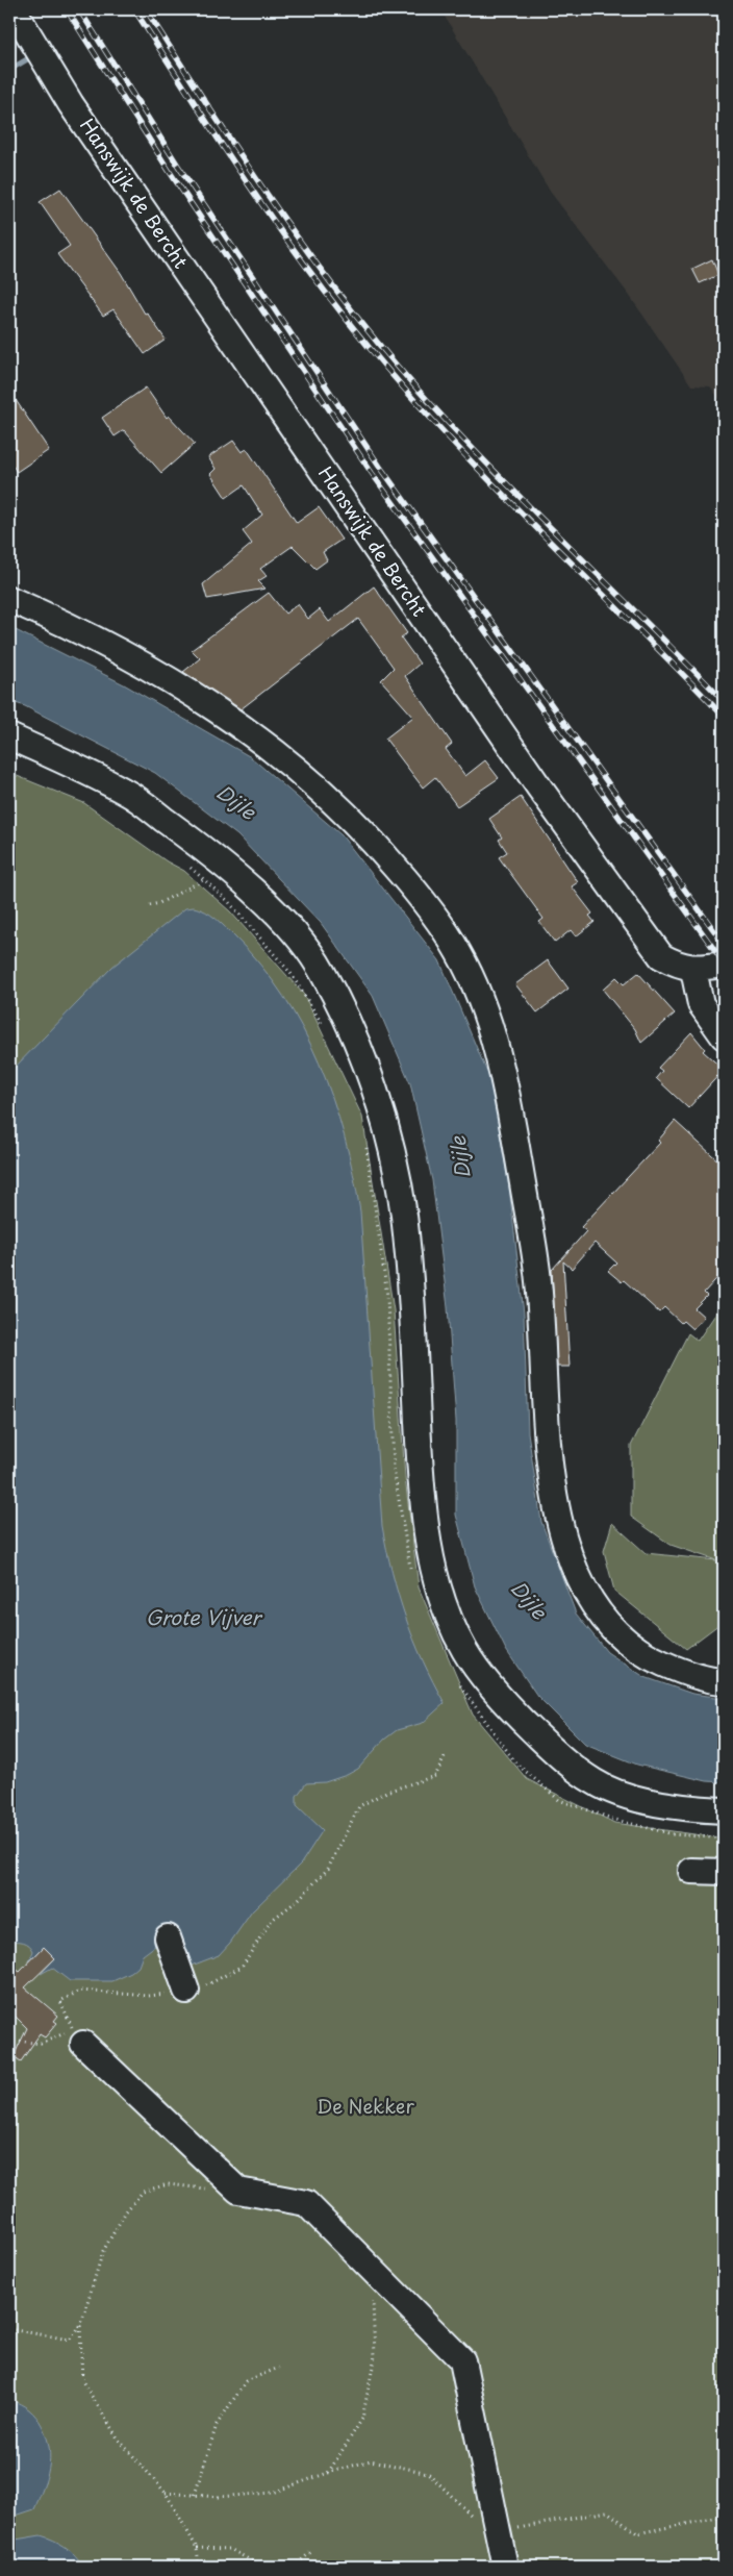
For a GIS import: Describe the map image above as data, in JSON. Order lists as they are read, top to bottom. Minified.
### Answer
{"streets":{"street":["Hanswijk de Bercht"]},"water":["Dijle","Grote Vijver"],"parks":["De Nekker"]}
